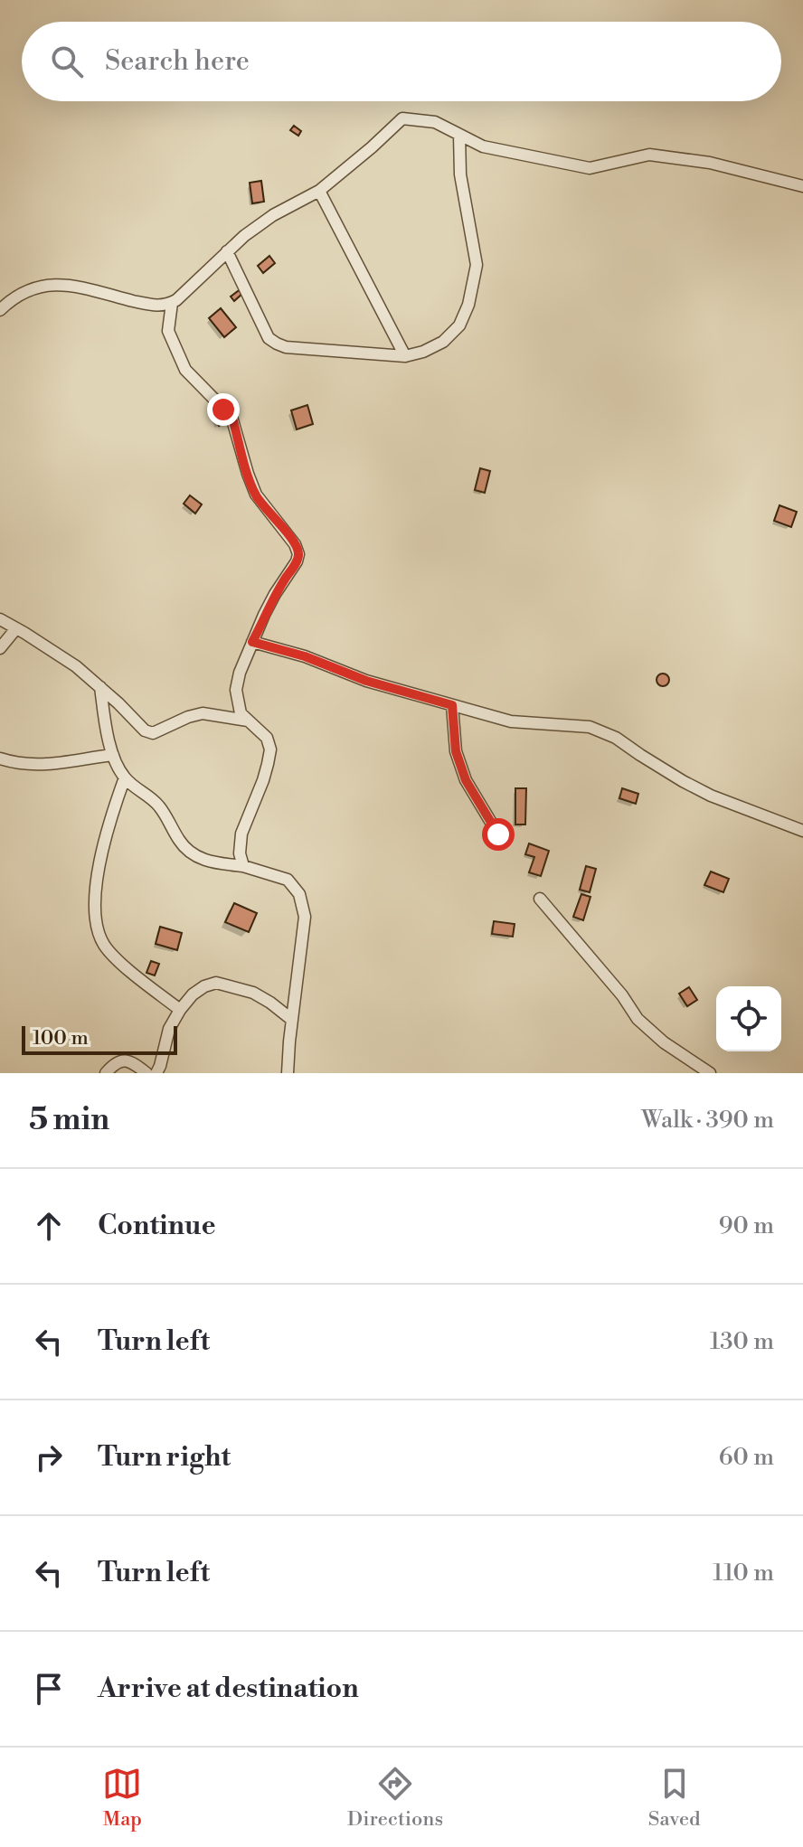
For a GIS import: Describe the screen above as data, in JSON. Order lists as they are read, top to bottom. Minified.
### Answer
{"scale_bar":"100 m","page":{"search":"Search here","scale":"100 m","heading":["5 min","Walk · 390 m"],"list":[["Continue","90 m"],["Turn left","130 m"],["Turn right","60 m"],["Turn left","110 m"],"Arrive at destination"],"nav":["Map","Directions","Saved"]}}
